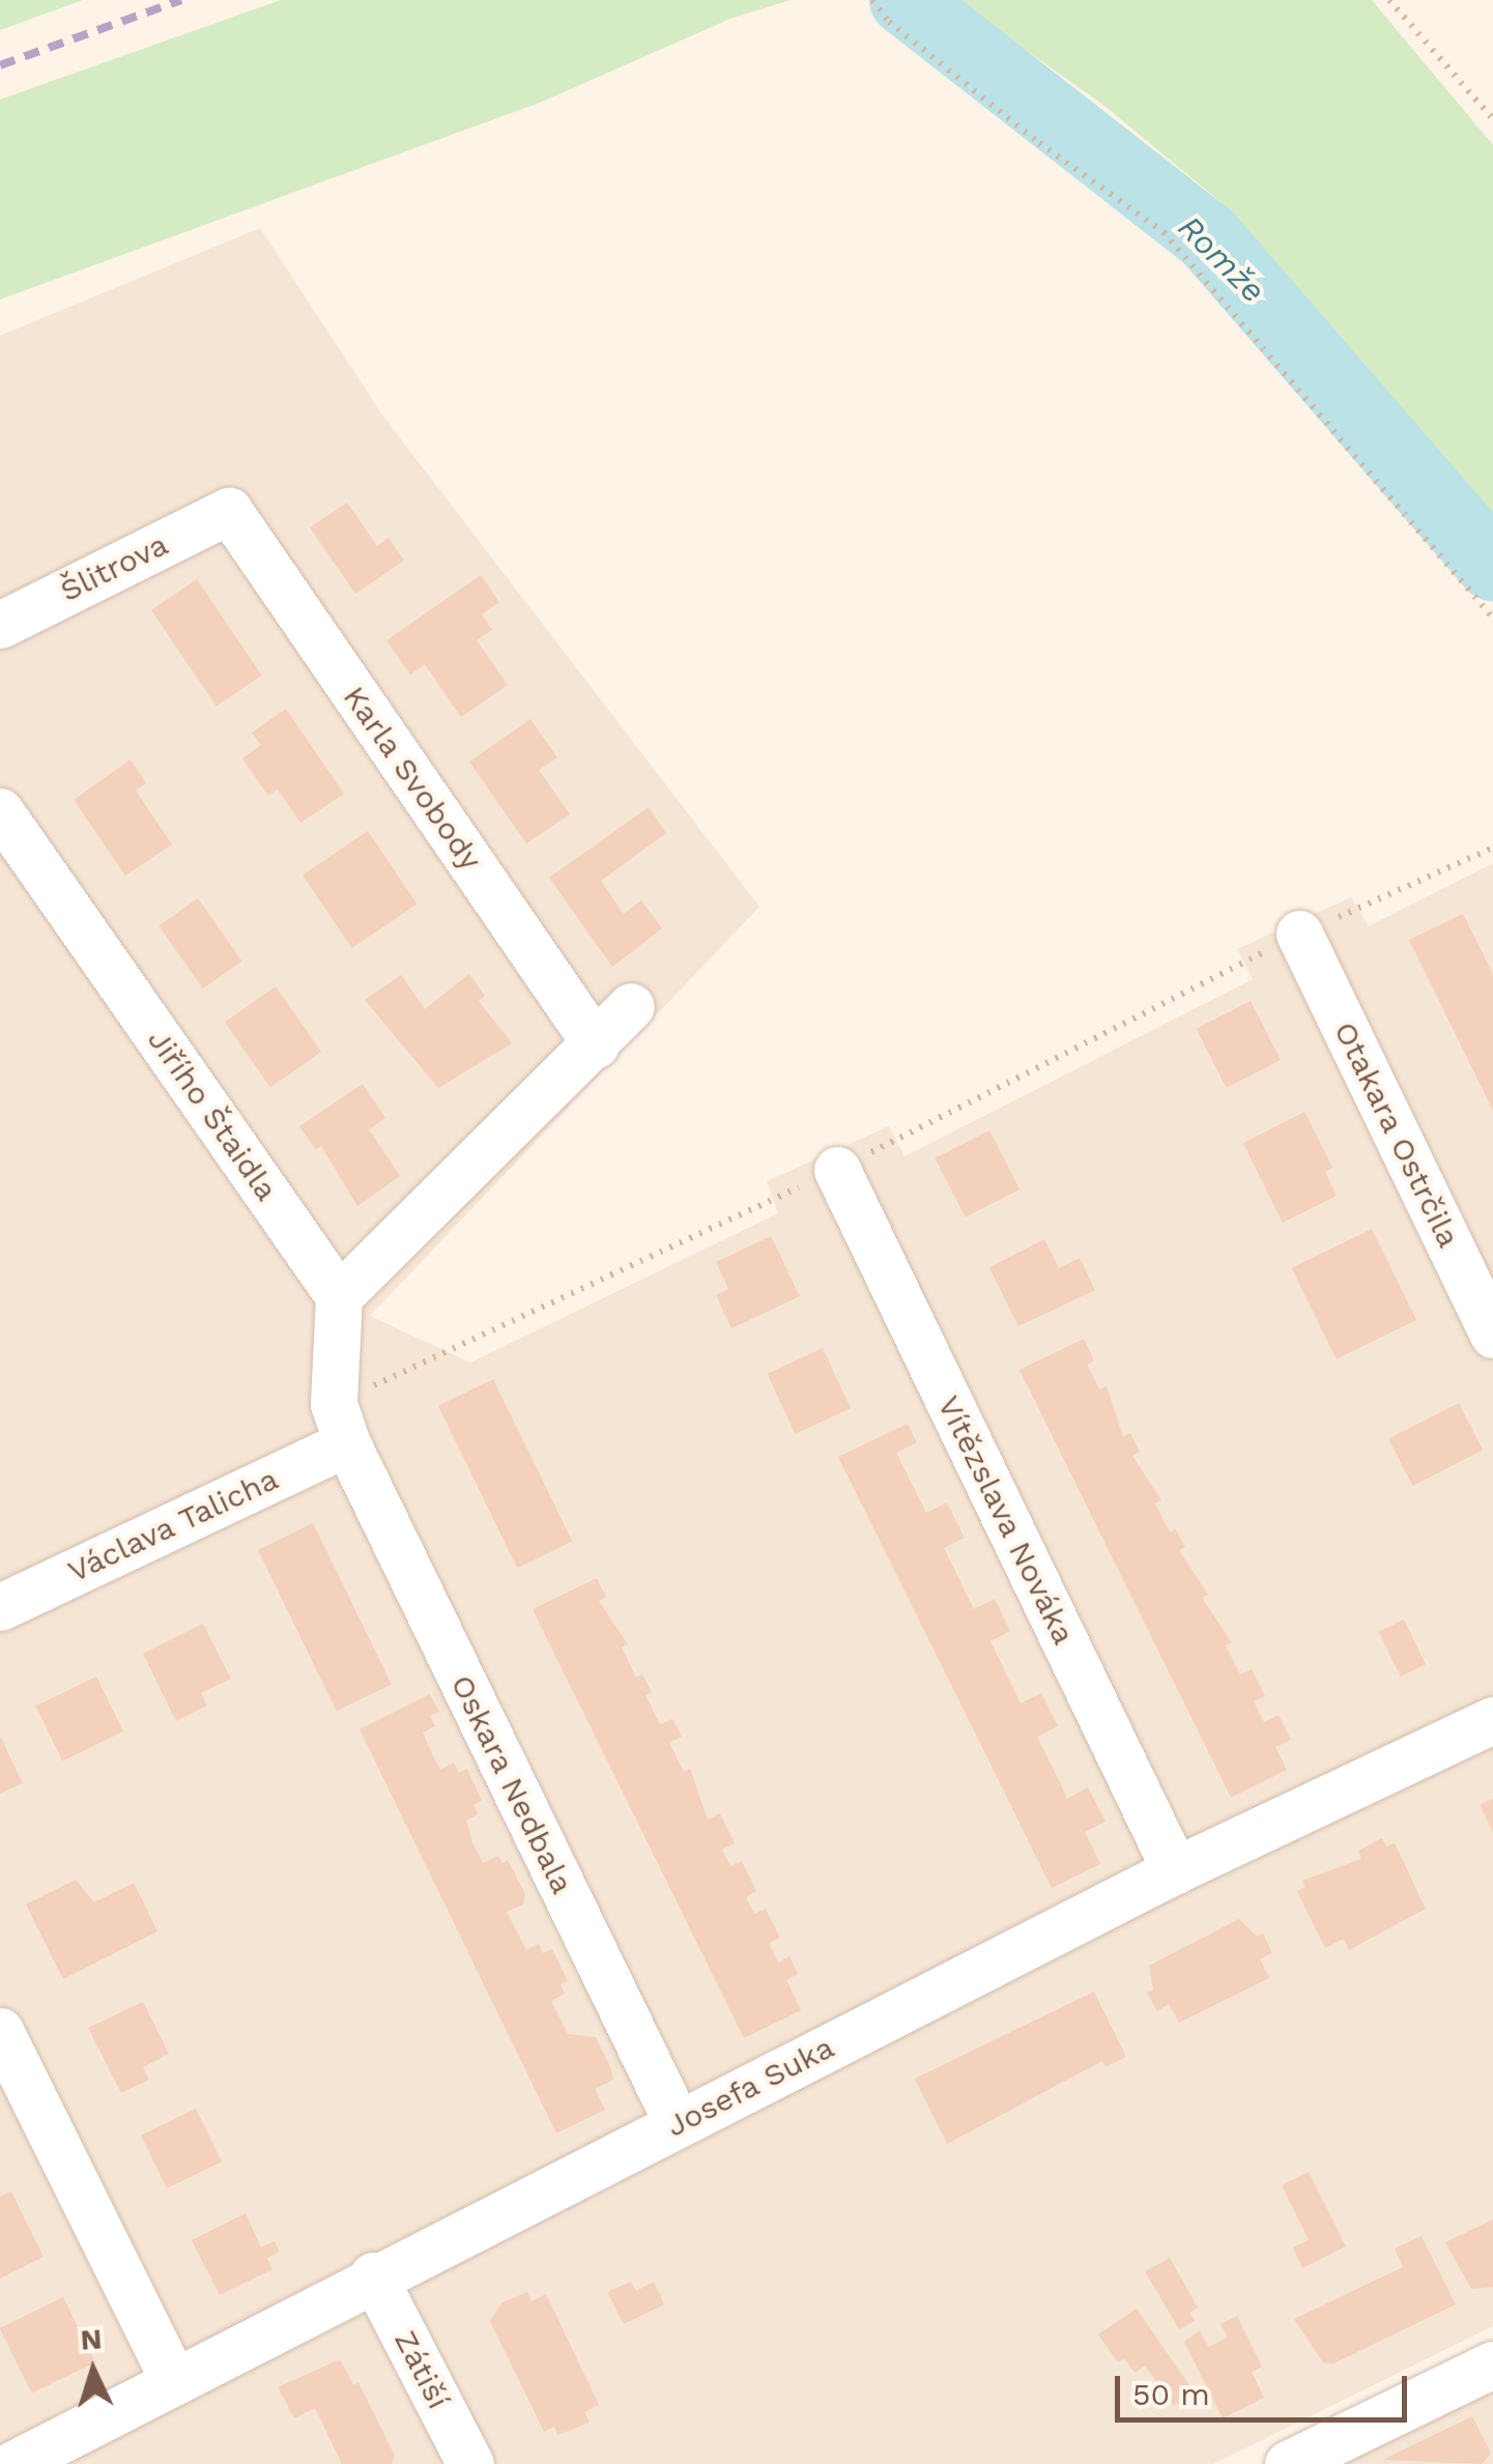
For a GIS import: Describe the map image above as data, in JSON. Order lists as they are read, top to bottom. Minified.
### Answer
{"streets":{"street":["Šlitrova","Karla Svobody","Jiřího Štaidla","Otakara Ostrčila","Vítězslava Nováka","Václava Talicha","Oskara Nedbala","Josefa Suka","Zátiší"]},"crossings":[["Šlitrova","Karla Svobody"],["Vítězslava Nováka","Josefa Suka"],["Václava Talicha","Oskara Nedbala"],["Oskara Nedbala","Josefa Suka"],["Josefa Suka","Zátiší"]],"water":["Romže"],"scale_bar":"50 m","north":"top"}
